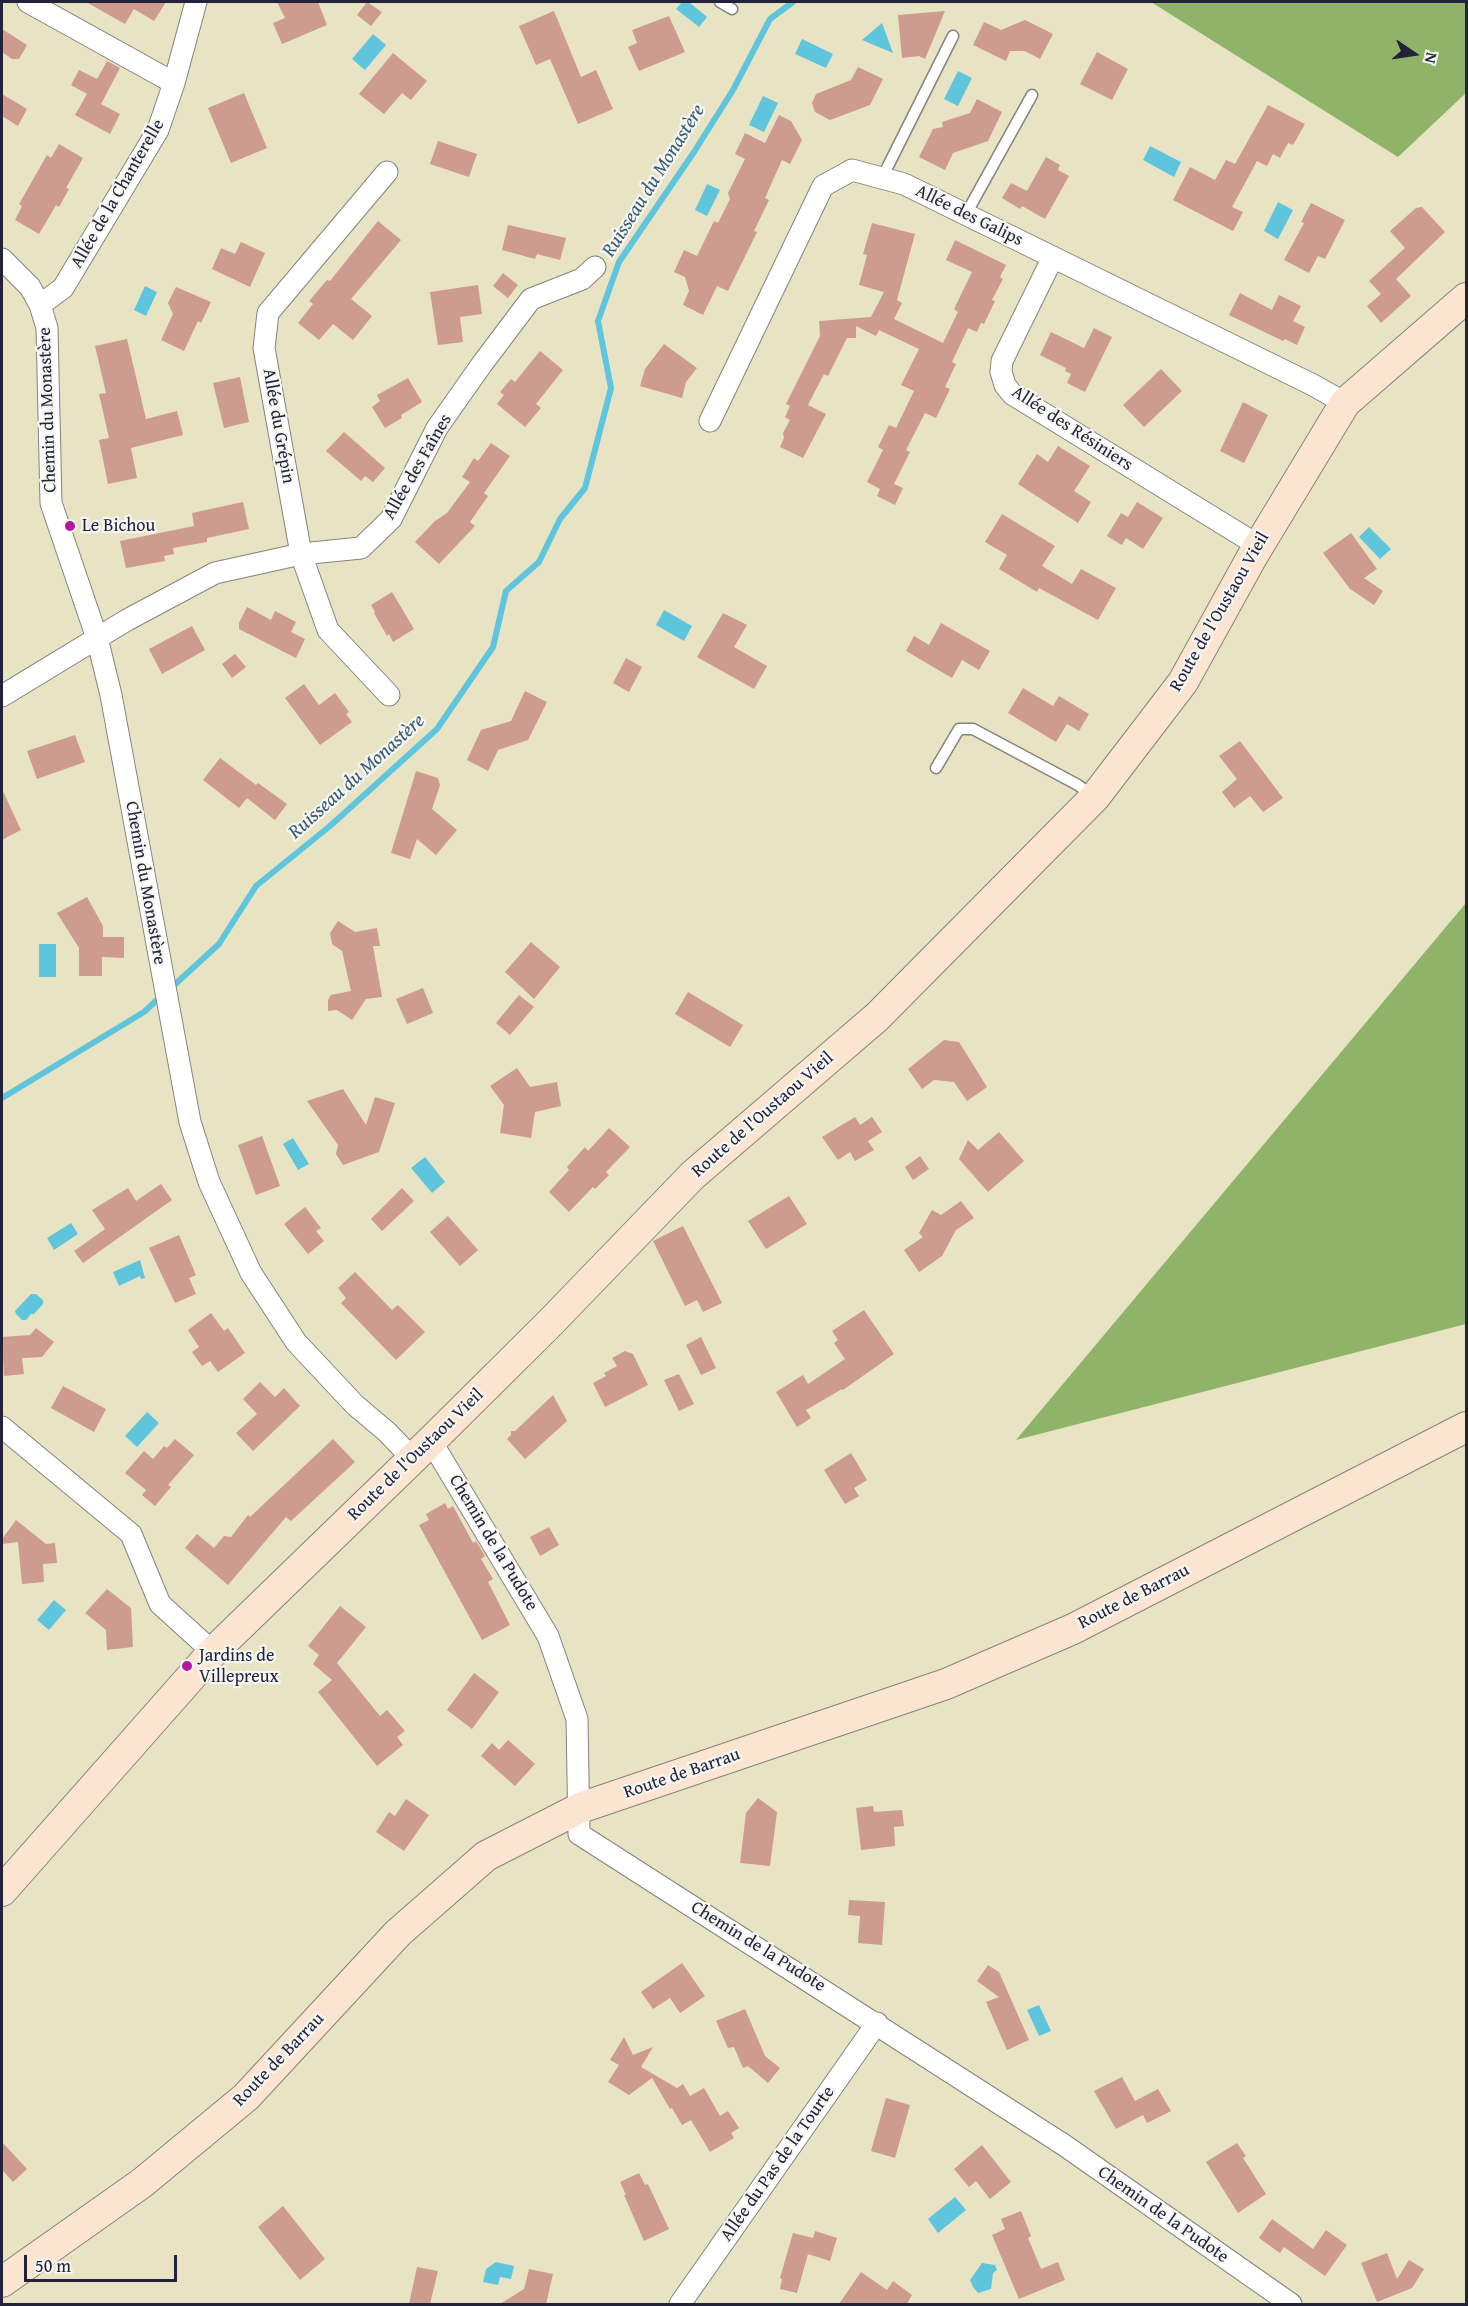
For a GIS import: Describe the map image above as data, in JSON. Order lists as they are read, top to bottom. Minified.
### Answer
{"streets":{"street":["Allée de la Chanterelle","Allée des Galips","Chemin du Monastère","Allée du Grépin","Allée des Résiniers","Allée des Faînes","Route de l'Oustaou Vieil","Chemin de la Pudote","Route de Barrau","Allée du Pas de la Tourte"]},"crossings":[["Allée de la Chanterelle","Chemin du Monastère"],["Allée des Galips","Allée des Résiniers"],["Allée des Galips","Route de l'Oustaou Vieil"],["Chemin du Monastère","Allée des Faînes"],["Chemin du Monastère","Route de l'Oustaou Vieil"],["Chemin du Monastère","Chemin de la Pudote"],["Allée du Grépin","Allée des Faînes"],["Allée des Résiniers","Route de l'Oustaou Vieil"],["Route de l'Oustaou Vieil","Chemin de la Pudote"],["Chemin de la Pudote","Route de Barrau"],["Chemin de la Pudote","Allée du Pas de la Tourte"]],"water":["Ruisseau du Monastère"],"places":["Le Bichou","Jardins de Villepreux"],"scale_bar":"50 m","north":"right"}
